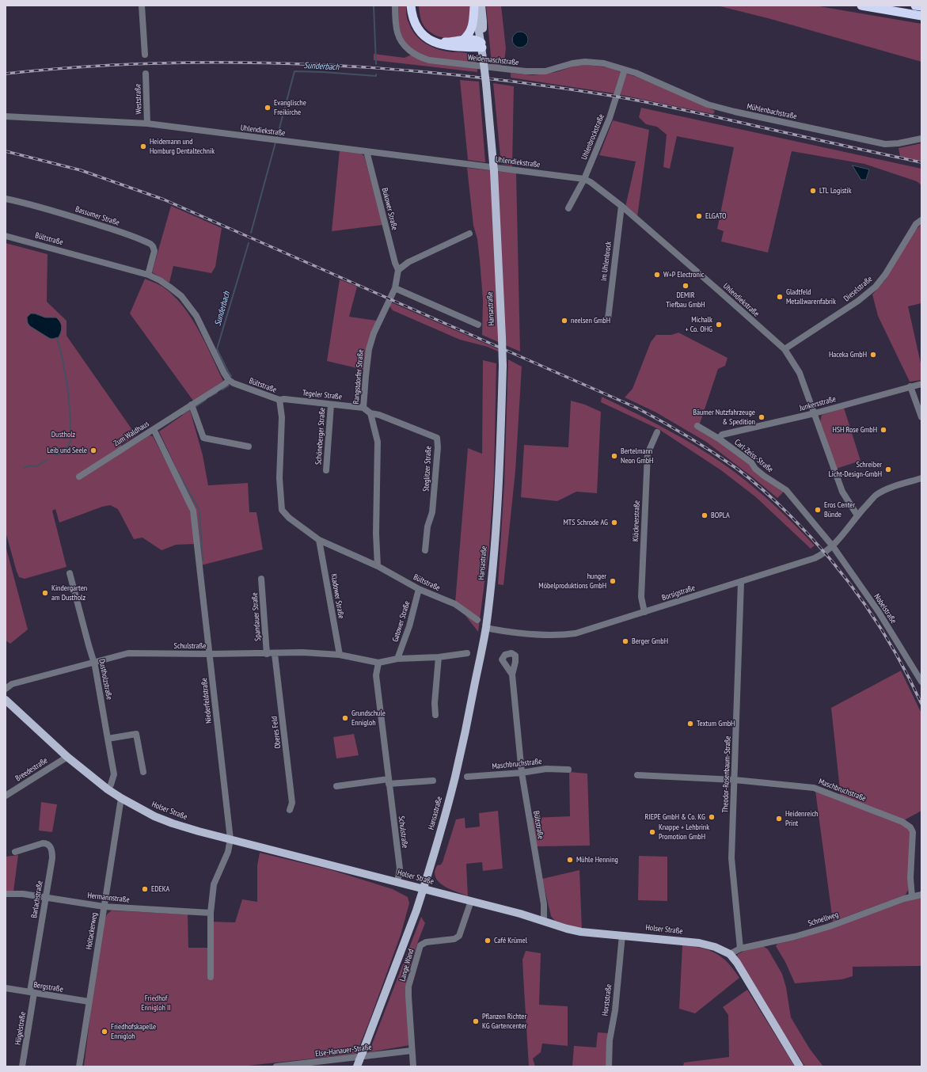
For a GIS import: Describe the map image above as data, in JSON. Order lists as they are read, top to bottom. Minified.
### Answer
{"streets":{"main road":["Hansastraße","Holser Straße"],"street":["Weidemaschstraße","Weststraße","Mühlenbachstraße","Uhlendiekstraße","Uhlenbrockstraße","Bukower Straße","Bassumer Straße","Bültstraße","Im Uhlenbrock","Dieselstraße","Rangstdorfer Straße","Tegeler Straße","Junkersstraße","Zum Waldhaus","Schöneberger Straße","Carl-Zeiss-Straße","Steglitzer Straße","Klöcknerstraße","Borsigstraße","Kladower Straße","Nobelstraße","Spandauer Straße","Gatower Straße","Schulstraße","Dustholzstraße","Niederfeldstraße","Oberes Feld","Maschbruchstraße","Breedestraße","Theodor-Rosenbaum-Straße","Hermannstraße","Barlachstraße","Schnellweg","Holtackerweg","Lange Wand","Bergstraße","Horststraße","Hügelstraße","Else-Hanauer-Straße"]},"crossings":[["Weidemaschstraße","Mühlenbachstraße"],["Weidemaschstraße","Uhlenbrockstraße"],["Weststraße","Uhlendiekstraße"],["Mühlenbachstraße","Uhlenbrockstraße"],["Uhlendiekstraße","Uhlenbrockstraße"],["Uhlendiekstraße","Bukower Straße"],["Uhlendiekstraße","Im Uhlenbrock"],["Uhlendiekstraße","Dieselstraße"],["Uhlendiekstraße","Junkersstraße"],["Uhlendiekstraße","Borsigstraße"],["Bukower Straße","Rangstdorfer Straße"],["Bassumer Straße","Bültstraße"],["Bültstraße","Tegeler Straße"],["Bültstraße","Zum Waldhaus"],["Bültstraße","Kladower Straße"],["Bültstraße","Gatower Straße"],["Bültstraße","Maschbruchstraße"],["Bültstraße","Holser Straße"],["Hansastraße","Borsigstraße"],["Hansastraße","Holser Straße"],["Rangstdorfer Straße","Tegeler Straße"],["Rangstdorfer Straße","Steglitzer Straße"],["Tegeler Straße","Schöneberger Straße"],["Junkersstraße","Carl-Zeiss-Straße"],["Zum Waldhaus","Niederfeldstraße"],["Carl-Zeiss-Straße","Borsigstraße"],["Carl-Zeiss-Straße","Nobelstraße"],["Klöcknerstraße","Borsigstraße"],["Borsigstraße","Nobelstraße"],["Borsigstraße","Theodor-Rosenbaum-Straße"],["Kladower Straße","Schulstraße"],["Spandauer Straße","Schulstraße"],["Gatower Straße","Schulstraße"],["Schulstraße","Dustholzstraße"],["Schulstraße","Niederfeldstraße"],["Schulstraße","Oberes Feld"],["Schulstraße","Holser Straße"],["Dustholzstraße","Holser Straße"],["Niederfeldstraße","Holser Straße"],["Niederfeldstraße","Hermannstraße"],["Maschbruchstraße","Theodor-Rosenbaum-Straße"],["Maschbruchstraße","Schnellweg"],["Breedestraße","Holser Straße"],["Theodor-Rosenbaum-Straße","Schnellweg"],["Holser Straße","Schnellweg"],["Holser Straße","Holtackerweg"],["Holser Straße","Lange Wand"],["Holser Straße","Horststraße"],["Hermannstraße","Barlachstraße"],["Hermannstraße","Holtackerweg"],["Barlachstraße","Bergstraße"],["Barlachstraße","Hügelstraße"],["Holtackerweg","Bergstraße"],["Lange Wand","Else-Hanauer-Straße"],["Bergstraße","Hügelstraße"]],"water":["Sunderbach"],"parks":["Dustholz","Friedhof Ennigloh II"],"places":["Evanglische Freikirche","Heidemann und Homburg Dentaltechnik","LTL Logistik","ELGATO","W+P Electronic","DEMIR Tiefbau GmbH","Gladtfeld Metallwarenfabrik","neelsen GmbH","Michalk + Co. OHG","Haceka GmbH","Bäumer Nutzfahrzeuge & Spedition","HSH Rose GmbH","Leib und Seele","Bertelmann Neon GmbH","Schreiber Licht-Design-GmbH","Eros Center Bünde","BOPLA","MTS Schrode AG","hunger Möbelproduktions GmbH","Kindergarten am Dustholz","Berger GmbH","Grundschule Ennigloh","Textum GmbH","RIEPE GmbH & Co. KG","Heidenreich Print","Knappe + Lehbrink Promotion GmbH","Mühle Henning","EDEKA","Café Krümel","Pflanzen Richter KG Gartencenter","Friedhofskapelle Ennigloh"]}
